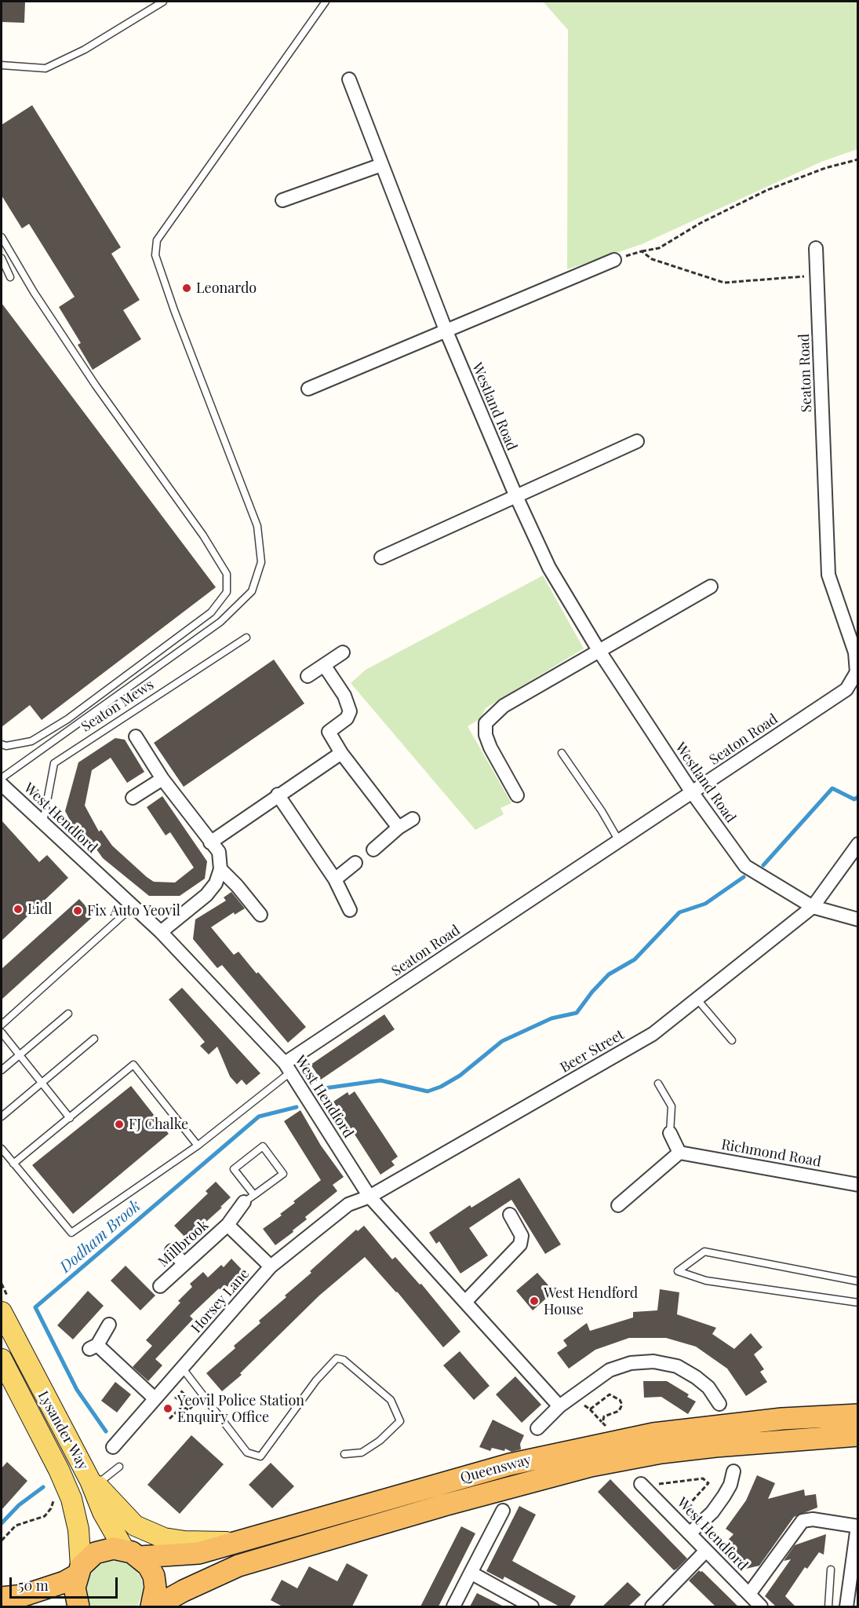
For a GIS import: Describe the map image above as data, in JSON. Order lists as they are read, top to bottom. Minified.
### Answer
{"streets":{"highway":["Queensway"],"main road":["Lysander Way"],"street":["Seaton Road","Westland Road","West Hendford","Beer Street","Richmond Road","Millbrook","Horsey Lane"],"lane":["Seaton Mews"]},"crossings":[["Seaton Road","Westland Road"],["Seaton Road","West Hendford"],["Westland Road","Beer Street"],["Seaton Mews","West Hendford"],["West Hendford","Beer Street"],["West Hendford","Horsey Lane"],["Beer Street","Horsey Lane"],["Millbrook","Horsey Lane"],["Lysander Way","Queensway"]],"water":["Dodham Brook"],"places":["Leonardo","Lidl","Fix Auto Yeovil","FJ Chalke","West Hendford House","Yeovil Police Station Enquiry Office"],"scale_bar":"50 m"}
